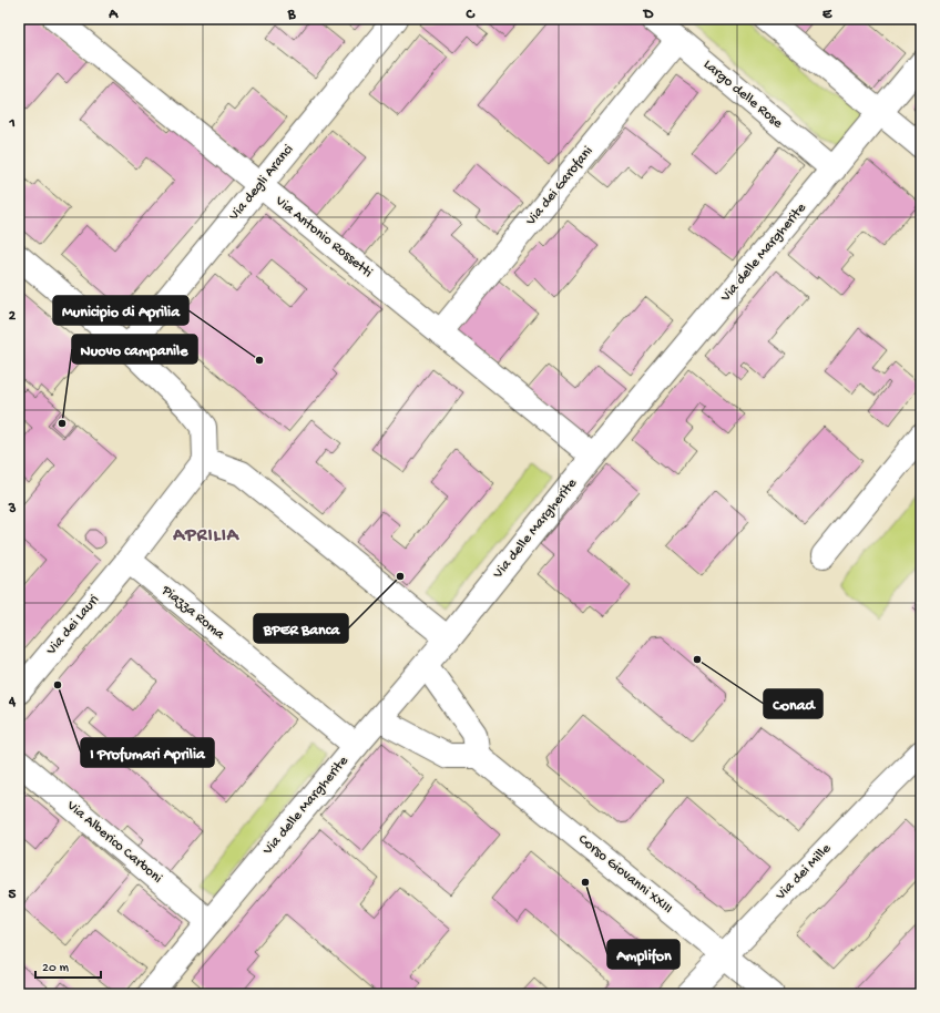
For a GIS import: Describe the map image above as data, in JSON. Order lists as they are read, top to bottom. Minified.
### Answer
{"streets":{"street":["Largo delle Rose","Via degli Aranci","Via dei Garofani","Via Antonio Rossetti","Via delle Margherite","Piazza Roma","Via dei Lauri","Via Alberico Carboni","Via dei Mille","Corso Giovanni XXIII"]},"crossings":[["Largo delle Rose","Via dei Garofani"],["Largo delle Rose","Via delle Margherite"],["Via degli Aranci","Via Antonio Rossetti"],["Via dei Garofani","Via Antonio Rossetti"],["Via Antonio Rossetti","Via delle Margherite"],["Via delle Margherite","Piazza Roma"],["Via delle Margherite","Via Alberico Carboni"],["Piazza Roma","Via dei Lauri"],["Via dei Mille","Corso Giovanni XXIII"]],"districts":["APRILIA"],"places":["Municipio di Aprilia","Nuovo campanile","BPER Banca","Conad","I Profumari Aprilia","Amplifon"],"scale_bar":"20 m","grid":{"columns":["A","B","C","D","E"],"rows":["1","2","3","4","5"]}}
